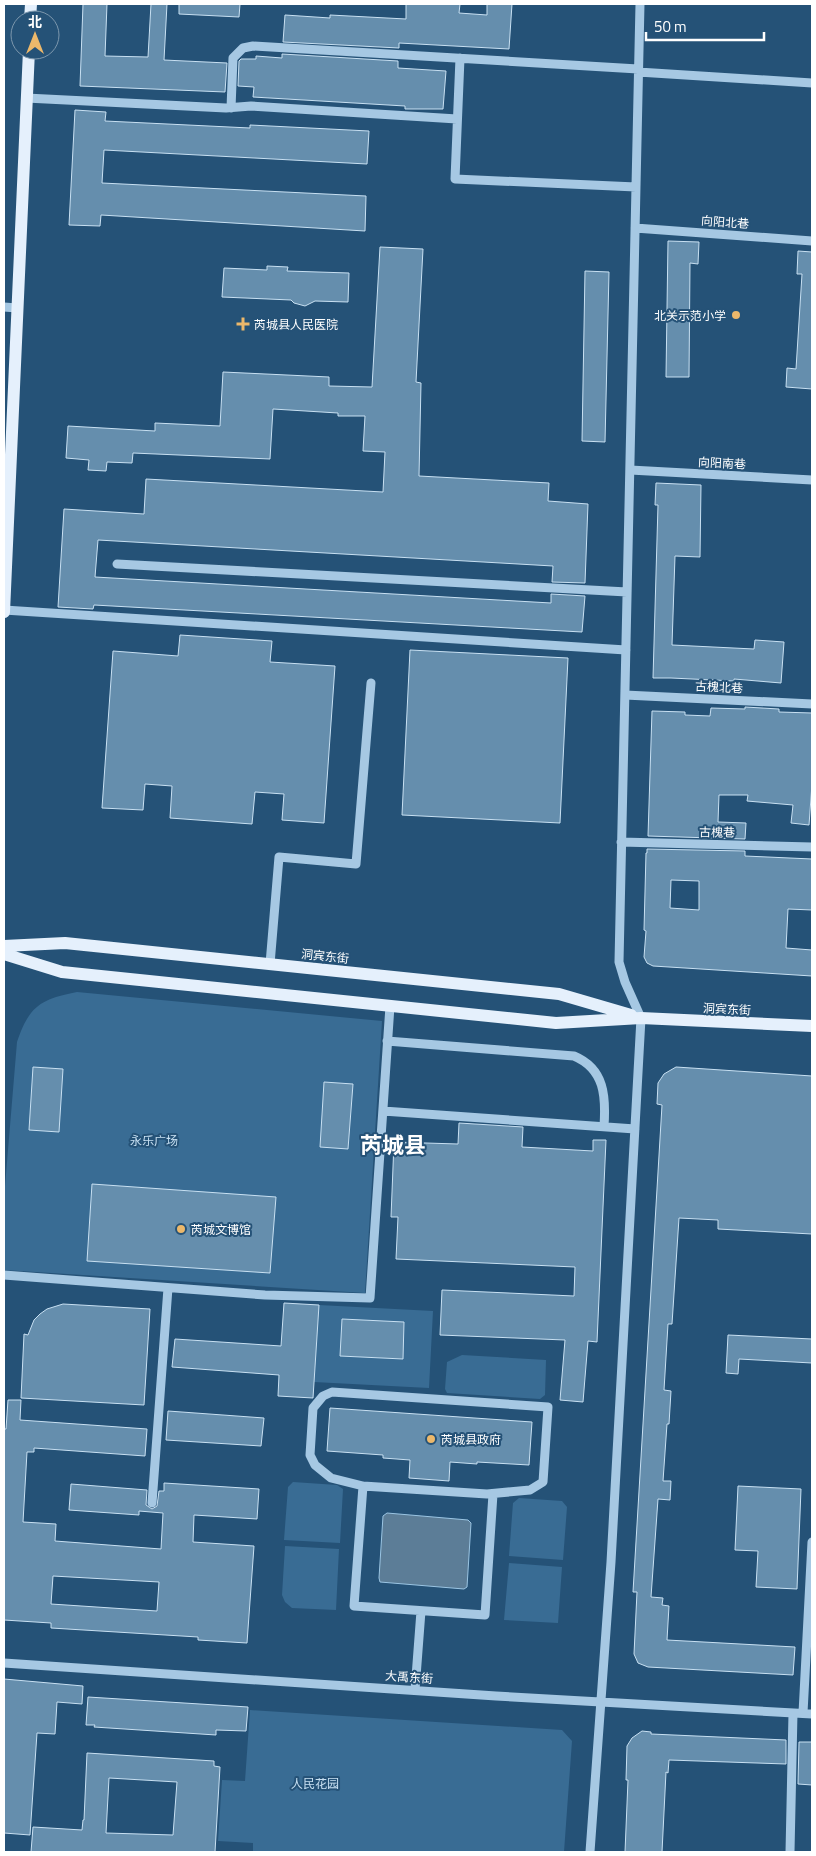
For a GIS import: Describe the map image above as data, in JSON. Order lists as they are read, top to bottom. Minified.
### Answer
{"streets":{"main road":["洞宾东街"],"street":["向阳北巷","向阳南巷","古槐北巷","古槐巷","大禹东街"]},"districts":["芮城县"],"parks":["永乐广场","人民花园"],"places":{"other":["北关示范小学","芮城文博馆","芮城县政府"],"health":["芮城县人民医院"]},"scale_bar":"50 m","north":"top"}
